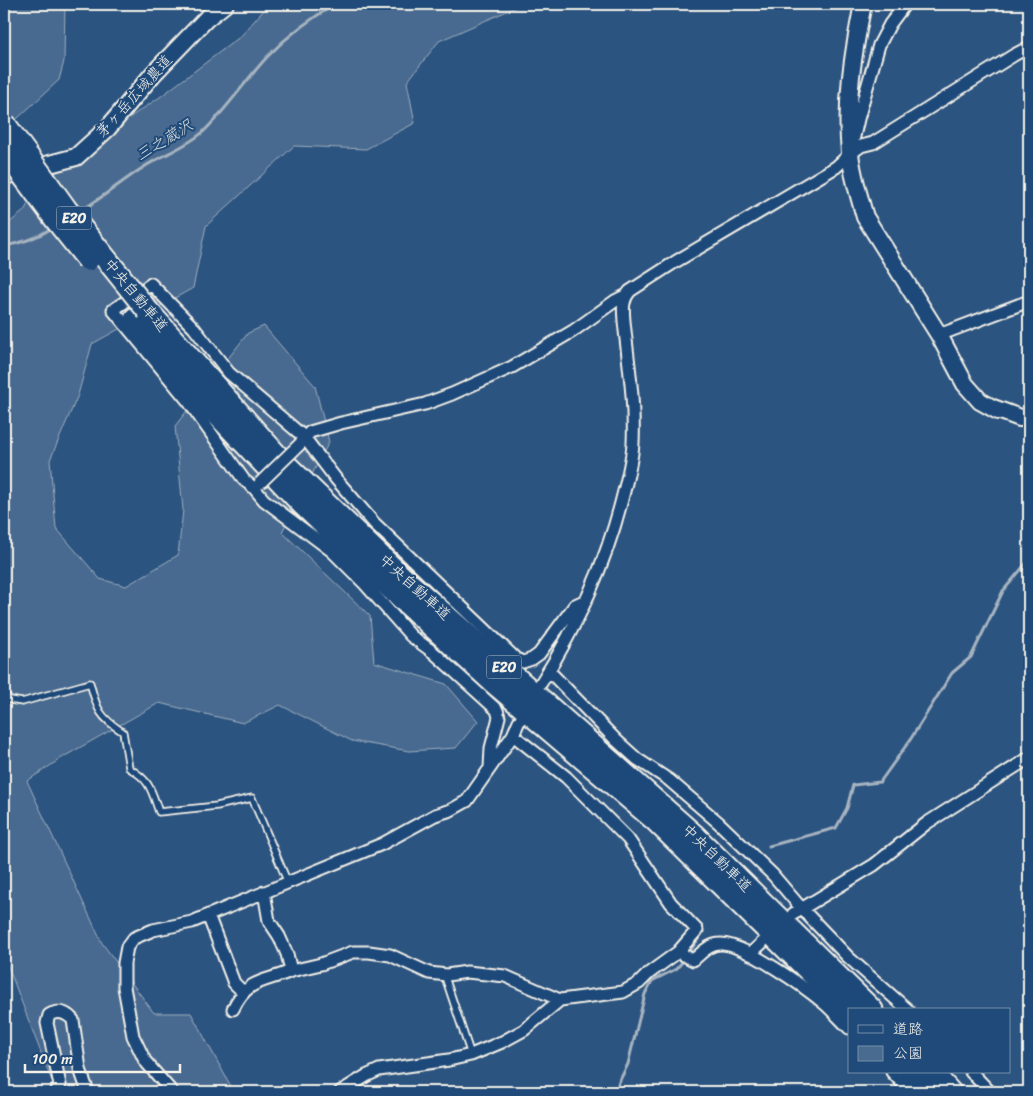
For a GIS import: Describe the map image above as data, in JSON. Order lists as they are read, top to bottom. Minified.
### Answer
{"streets":{"highway":["E20","中央自動車道"],"street":["茅ヶ岳広域農道"]},"water":["三之蔵沢"],"legend":["道路","公園"],"scale_bar":"100 m"}
